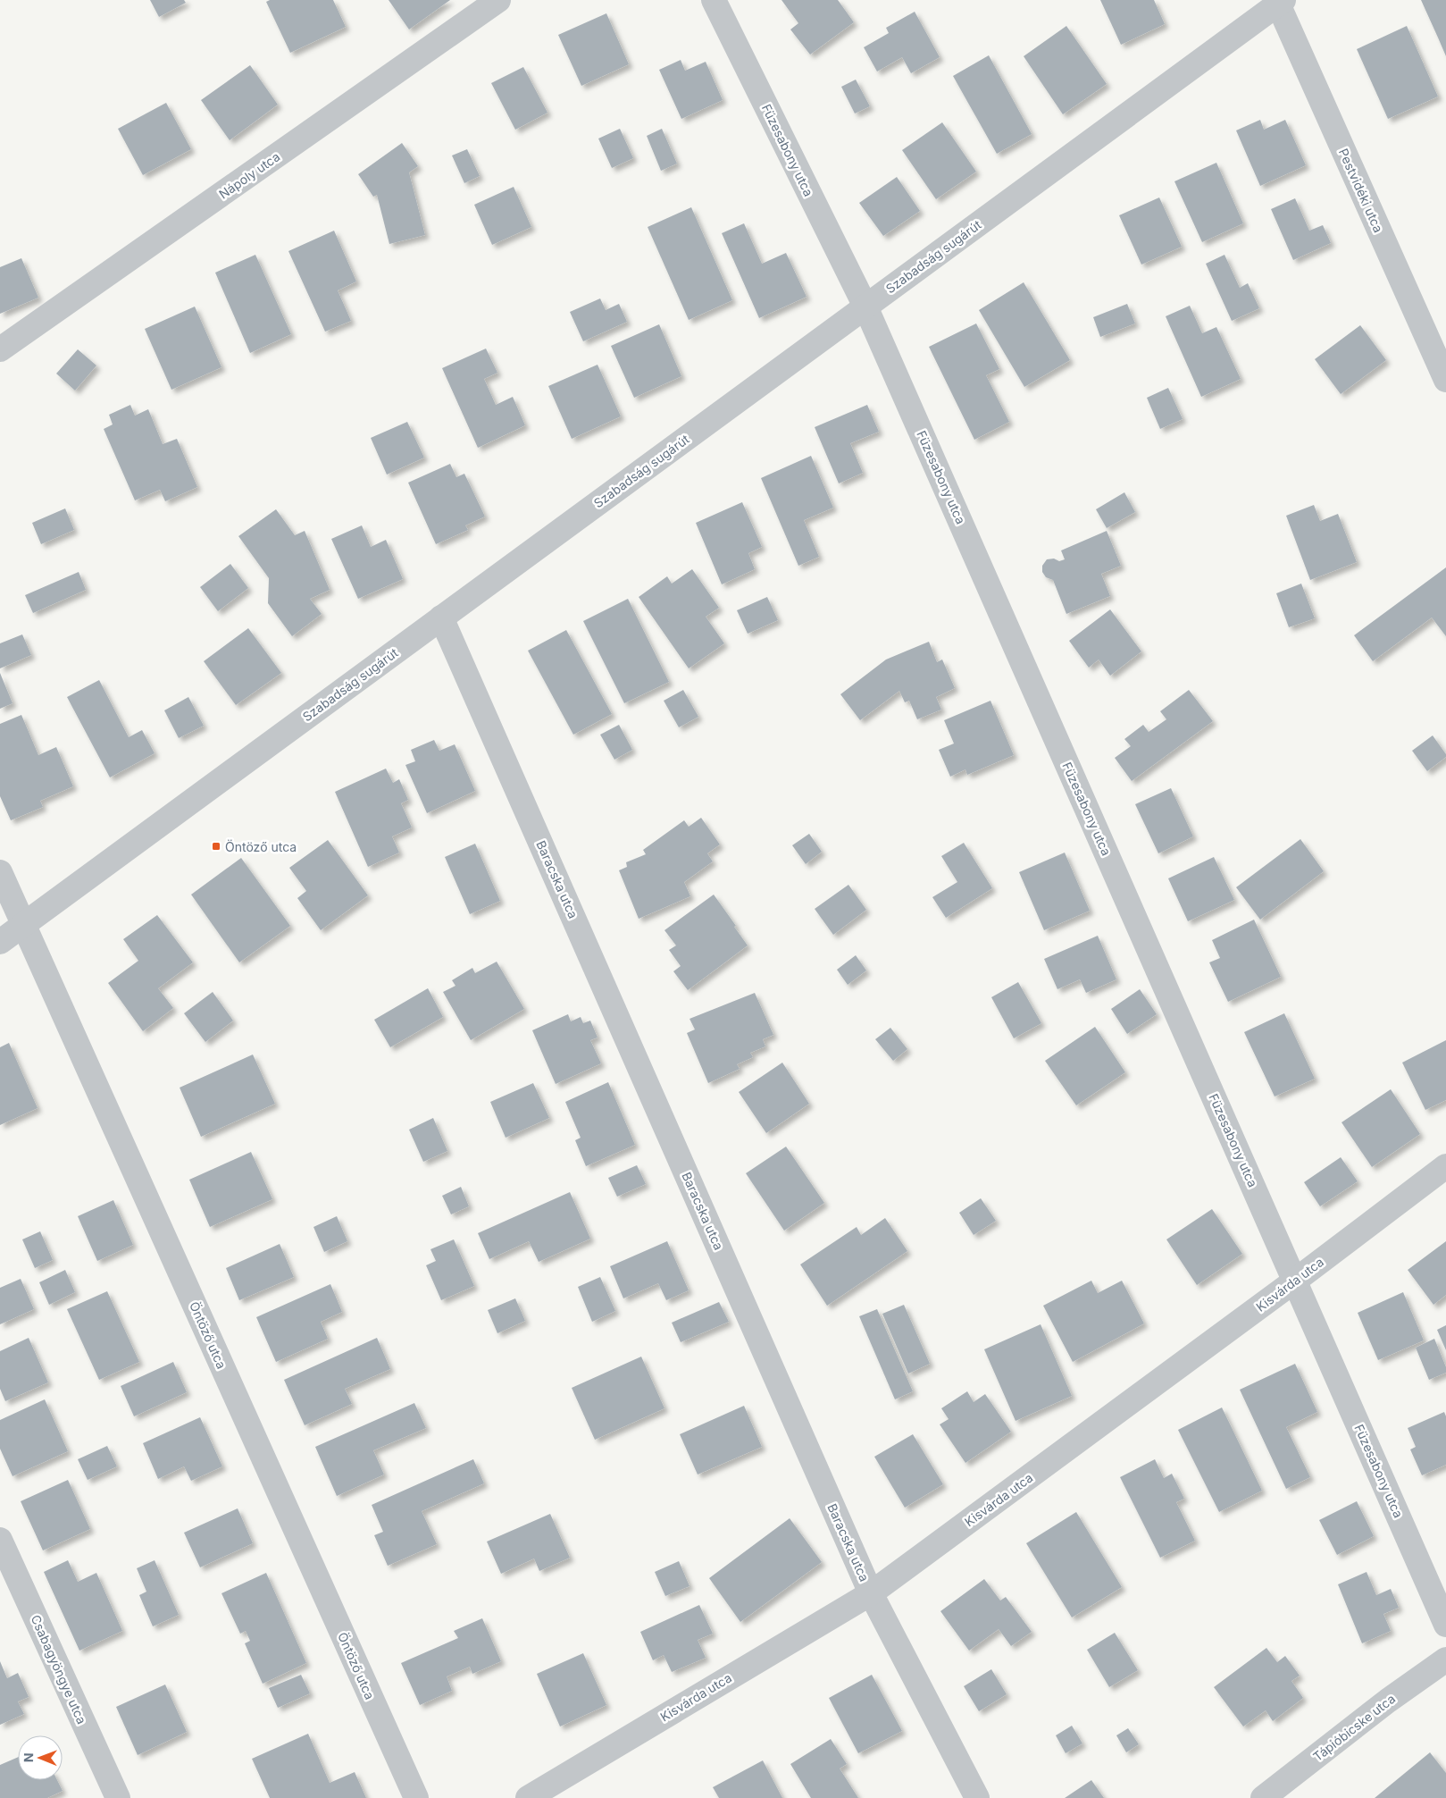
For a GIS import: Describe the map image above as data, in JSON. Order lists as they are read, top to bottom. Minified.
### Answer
{"streets":{"street":["Füzesabony utca","Nápoly utca","Pestvidéki utca","Szabadság sugárút","Baracska utca","Kisvárda utca","Öntöző utca","Csabagyöngye utca","Tápióbicske utca"]},"crossings":[["Füzesabony utca","Szabadság sugárút"],["Füzesabony utca","Kisvárda utca"],["Pestvidéki utca","Szabadság sugárút"],["Szabadság sugárút","Baracska utca"],["Szabadság sugárút","Öntöző utca"],["Baracska utca","Kisvárda utca"]],"places":{"transit":["Öntöző utca"]},"north":"left"}
